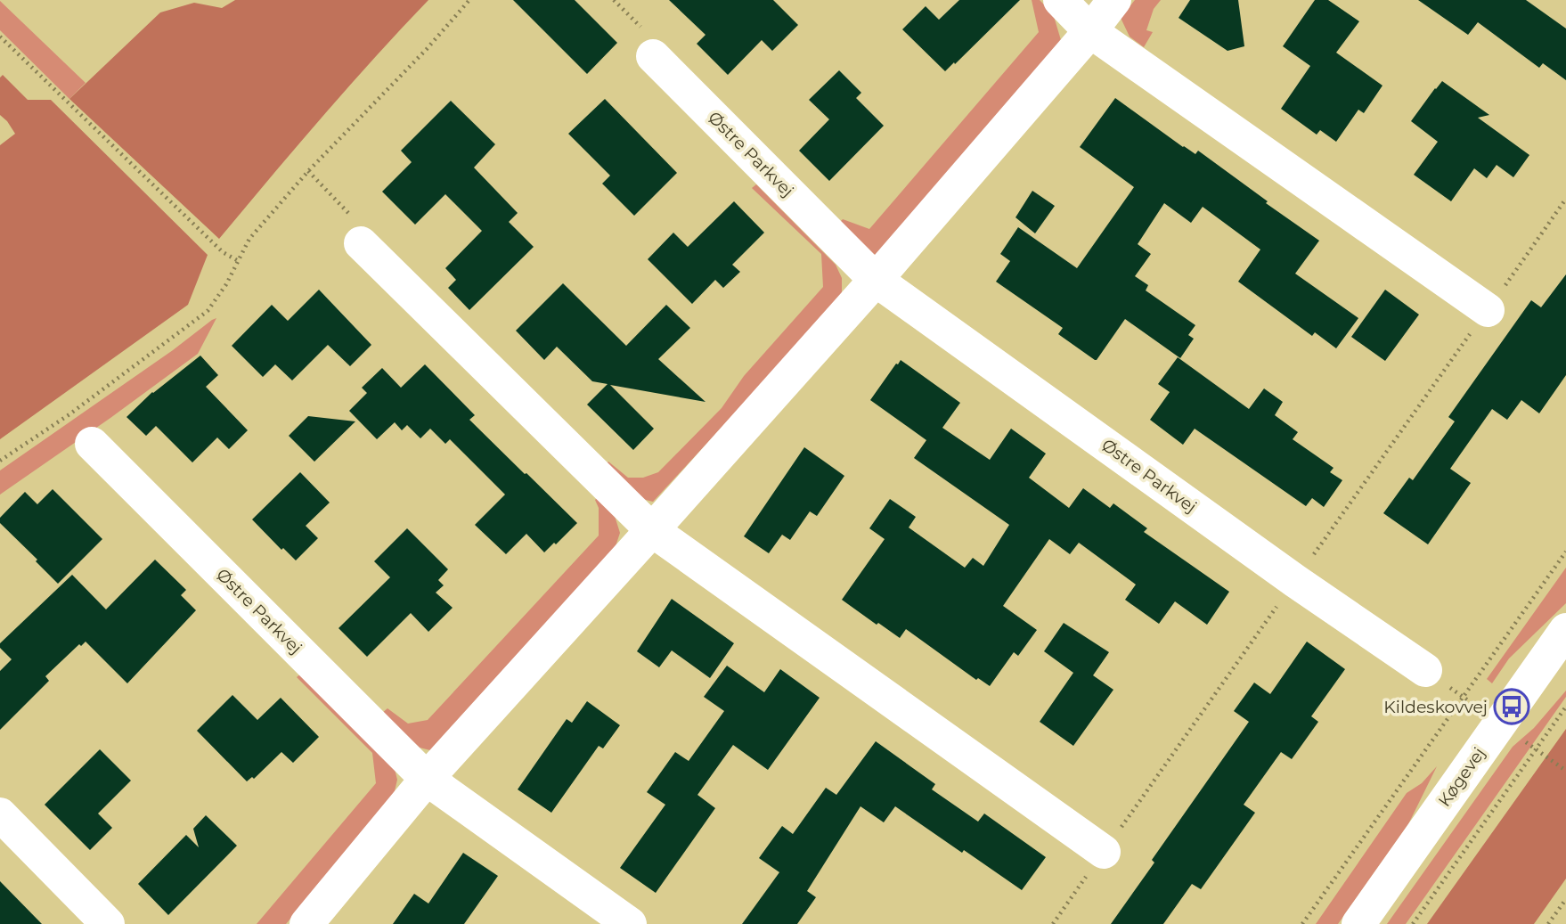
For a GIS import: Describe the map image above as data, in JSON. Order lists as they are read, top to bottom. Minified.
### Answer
{"streets":{"street":["Østre Parkvej","Køgevej"]},"places":{"bus stop":["Kildeskovvej"]}}
